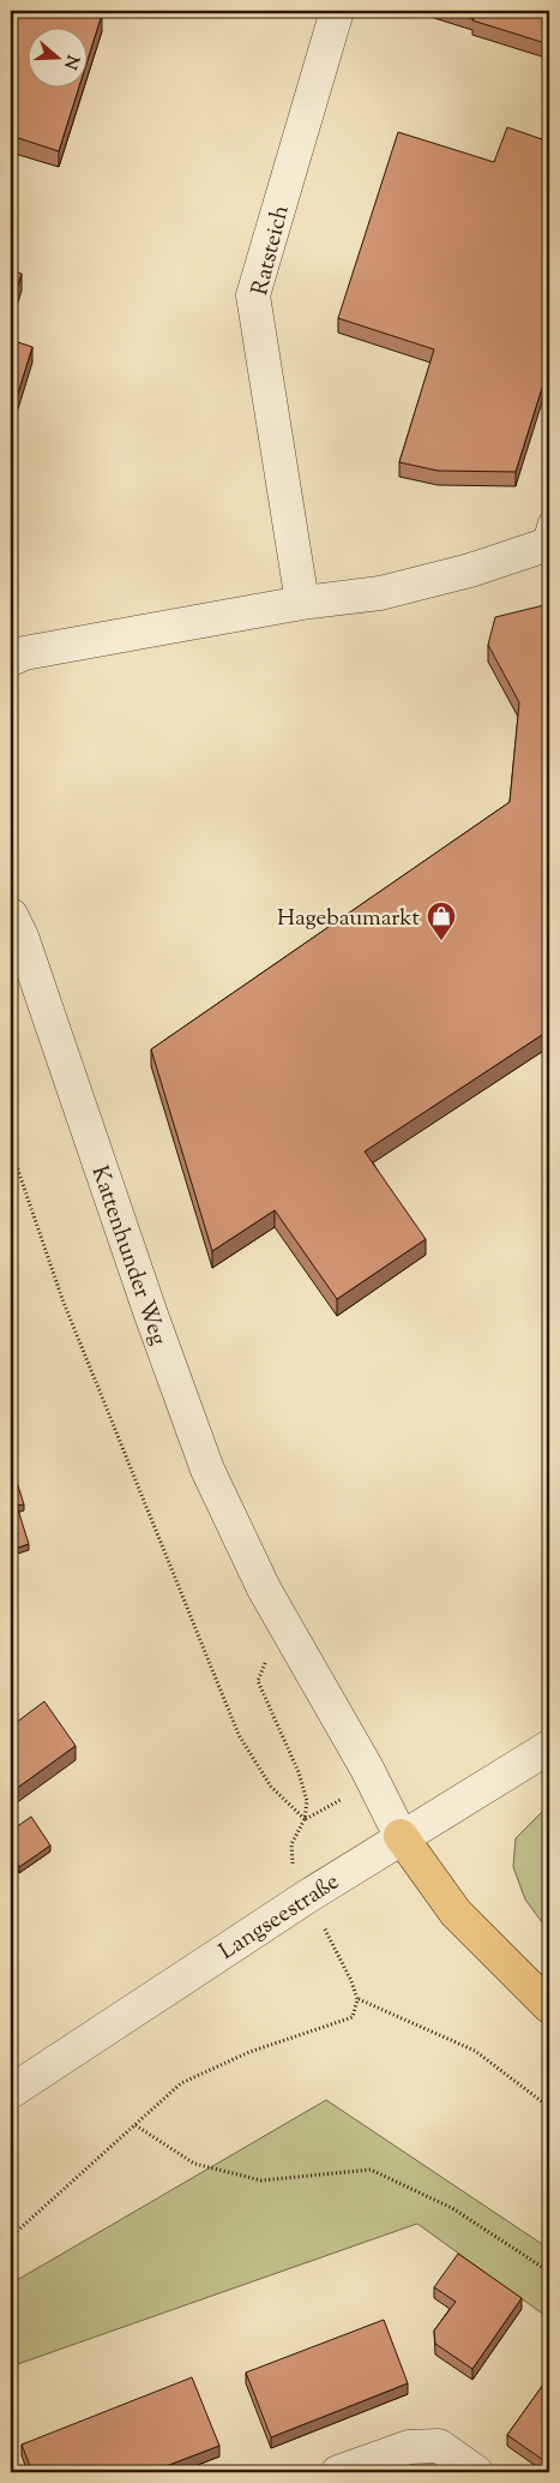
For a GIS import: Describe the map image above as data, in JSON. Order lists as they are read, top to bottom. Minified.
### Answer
{"streets":{"street":["Ratsteich","Kattenhunder Weg","Langseestraße"]},"crossings":[["Kattenhunder Weg","Langseestraße"]],"places":{"shop":["Hagebaumarkt"]},"north":"right"}
